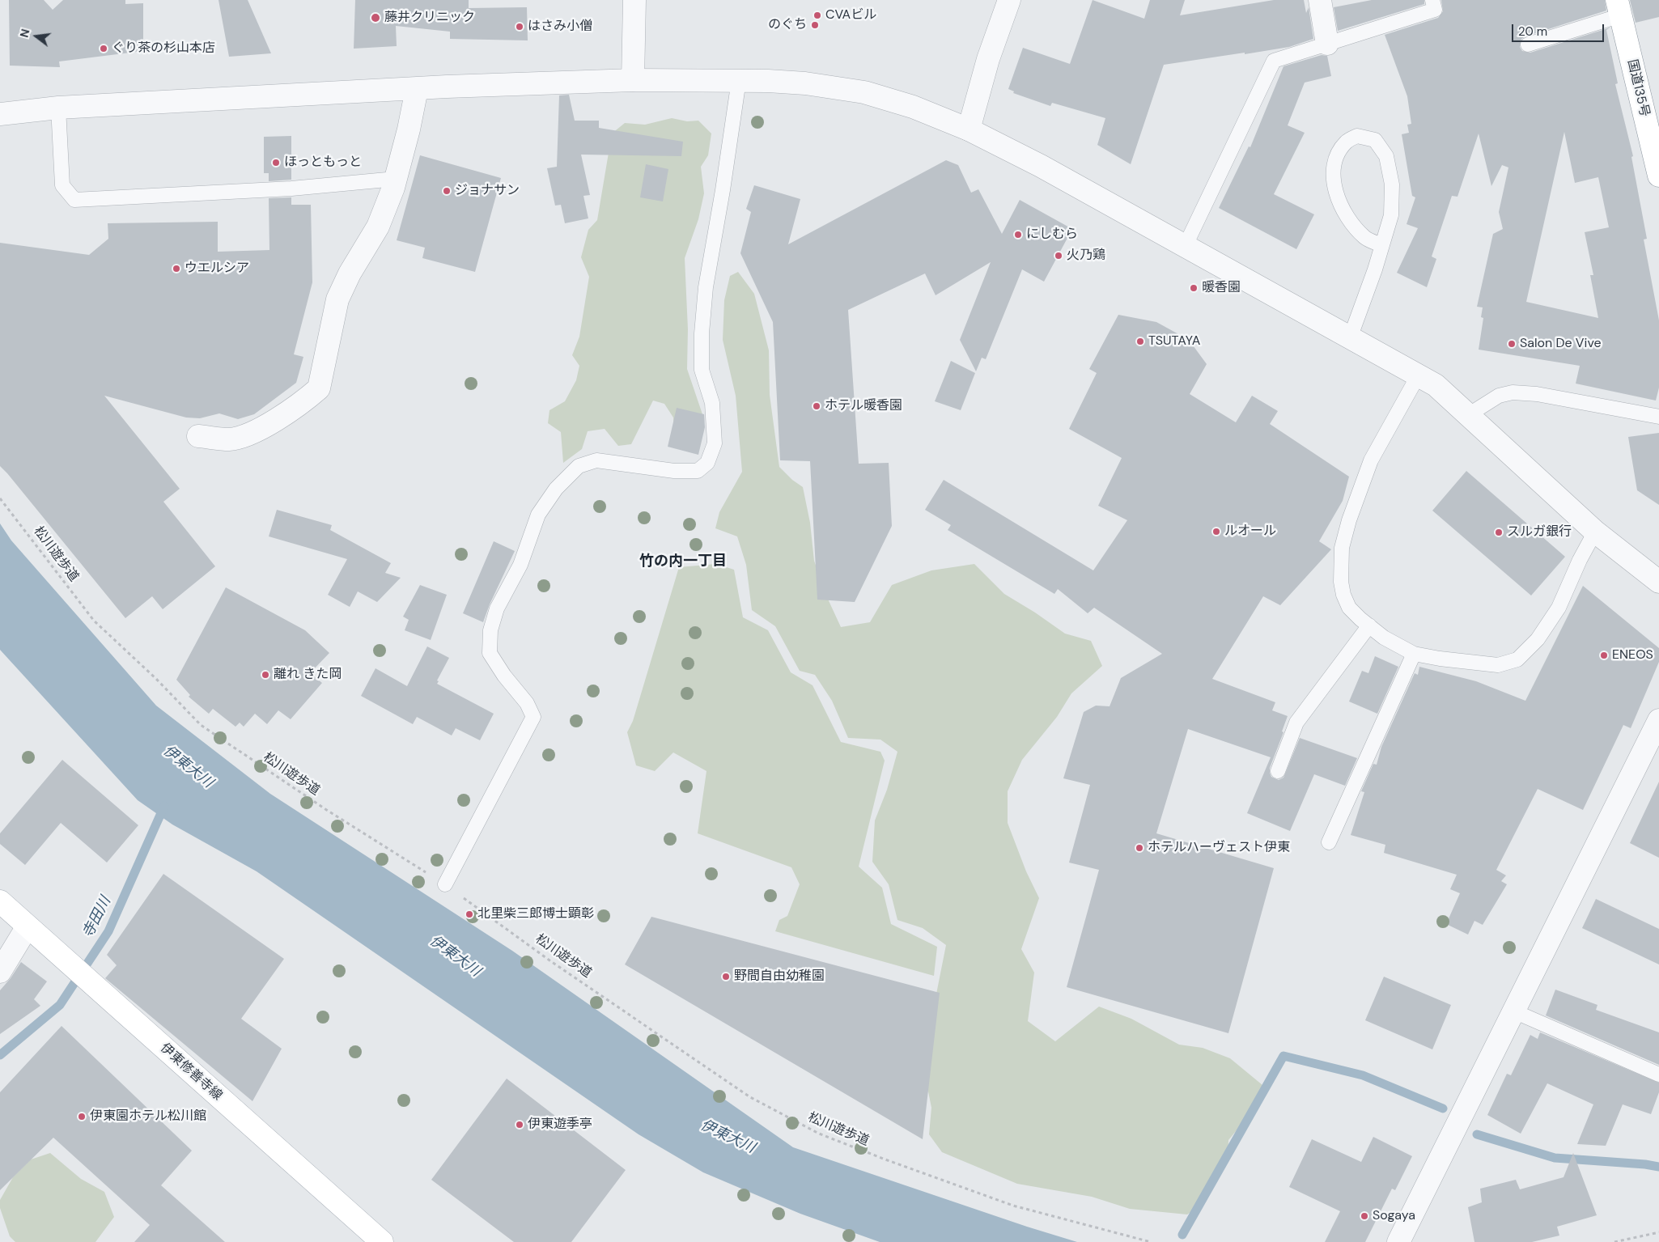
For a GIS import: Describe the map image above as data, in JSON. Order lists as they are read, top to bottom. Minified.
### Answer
{"streets":{"main road":["国道135号","伊東修善寺線"],"path":["松川遊歩道"]},"districts":["竹の内一丁目"],"water":["伊東大川","寺田川"],"places":["CVAビル","藤井クリニック","のぐち","はさみ小僧","ぐり茶の杉山本店","ほっともっと","ジョナサン","にしむら","火乃鶏","ウエルシア","暖香園","TSUTAYA","Salon De Vive","ホテル暖香園","ルオール","スルガ銀行","ENEOS","離れ きた岡","ホテルハーヴェスト伊東","北里柴三郎博士顕彰","野間自由幼稚園","伊東園ホテル松川館","伊東遊季亭","Sogaya"],"scale_bar":"20 m","north":"left"}
